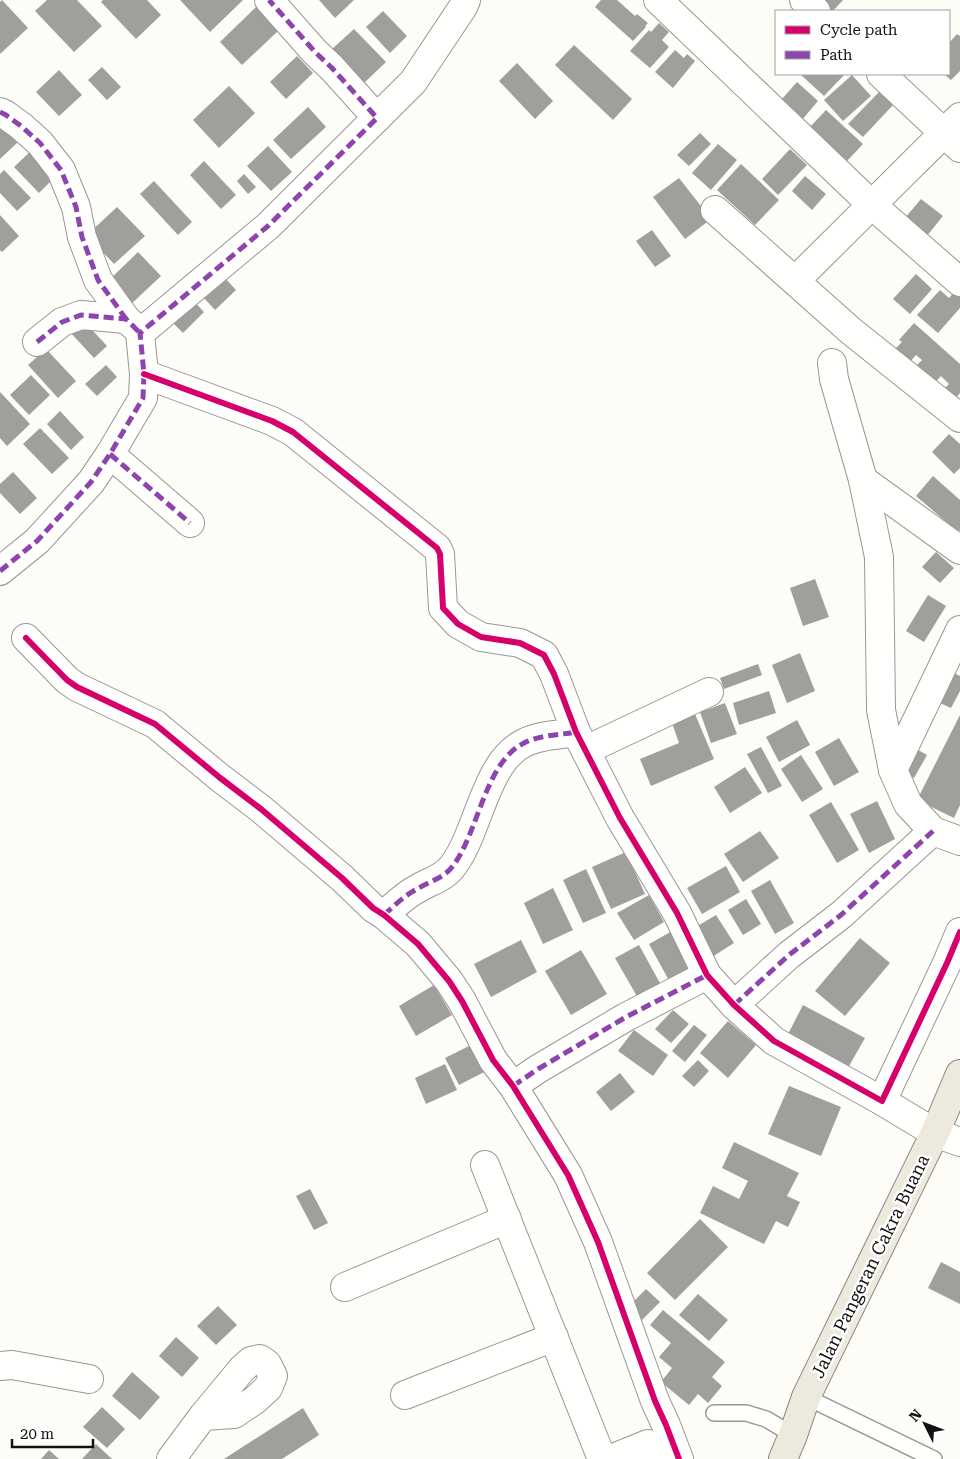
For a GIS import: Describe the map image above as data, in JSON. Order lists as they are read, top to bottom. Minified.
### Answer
{"streets":{"main road":["Jalan Pangeran Cakra Buana"]},"legend":["Cycle path","Path"],"scale_bar":"20 m","north":"top left"}
